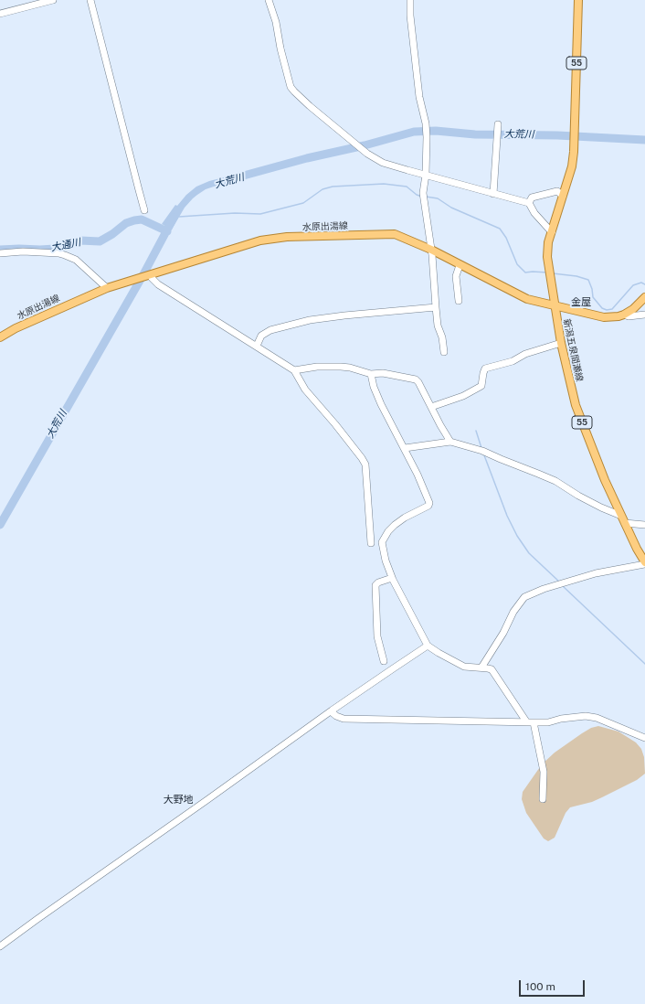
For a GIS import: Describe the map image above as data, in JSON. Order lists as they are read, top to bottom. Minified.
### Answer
{"streets":{"main road":["55","水原出湯線","新潟五泉間瀬線"]},"crossings":[["水原出湯線","新潟五泉間瀬線"]],"districts":["金屋","大野地"],"water":["大荒川","大通川"],"scale_bar":"100 m"}
